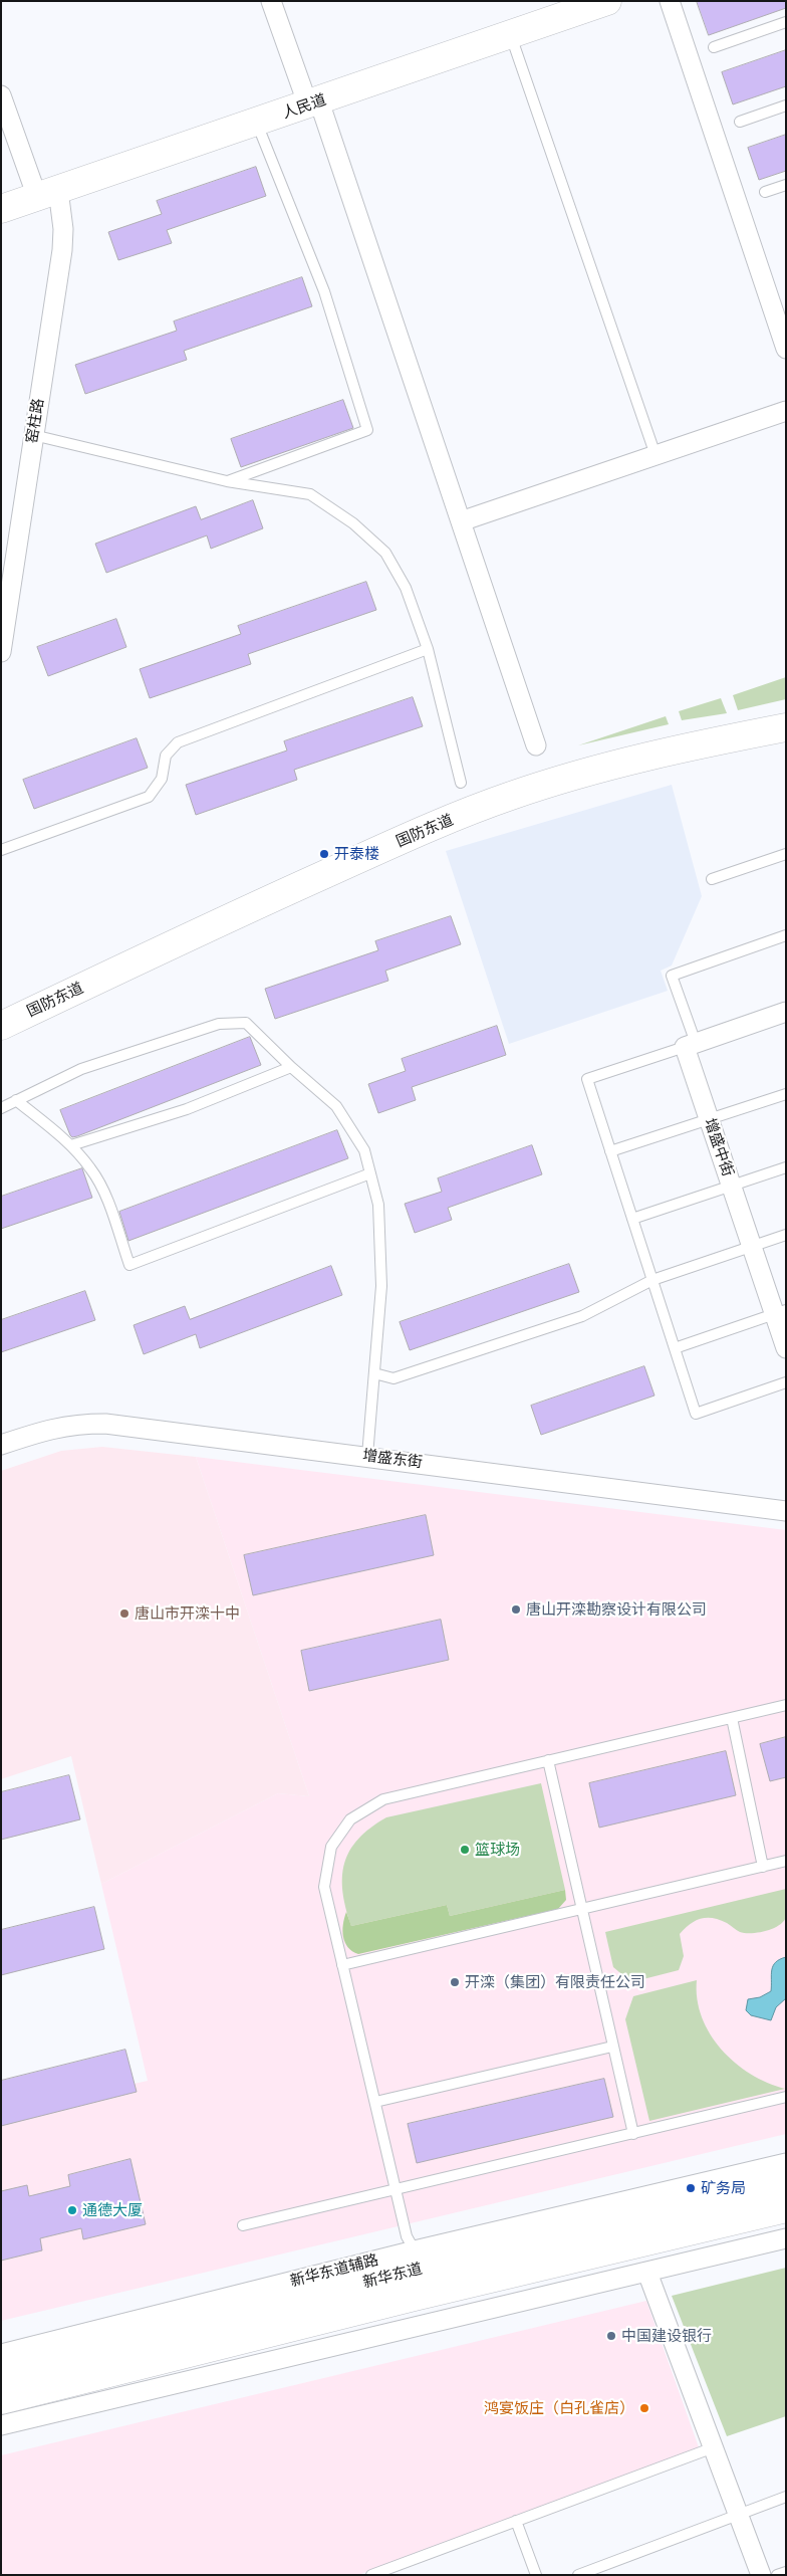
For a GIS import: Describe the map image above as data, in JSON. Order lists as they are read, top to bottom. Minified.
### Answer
{"streets":{"main road":["人民道","国防东道","新华东道"],"street":["窑柱路","增盛中街","增盛东街","新华东道辅路"]},"crossings":[["人民道","窑柱路"]],"places":["开泰楼","唐山开滦勘察设计有限公司","唐山市开滦十中","篮球场","开滦（集团）有限责任公司","矿务局","通德大厦","中国建设银行","鸿宴饭庄（白孔雀店）"]}
